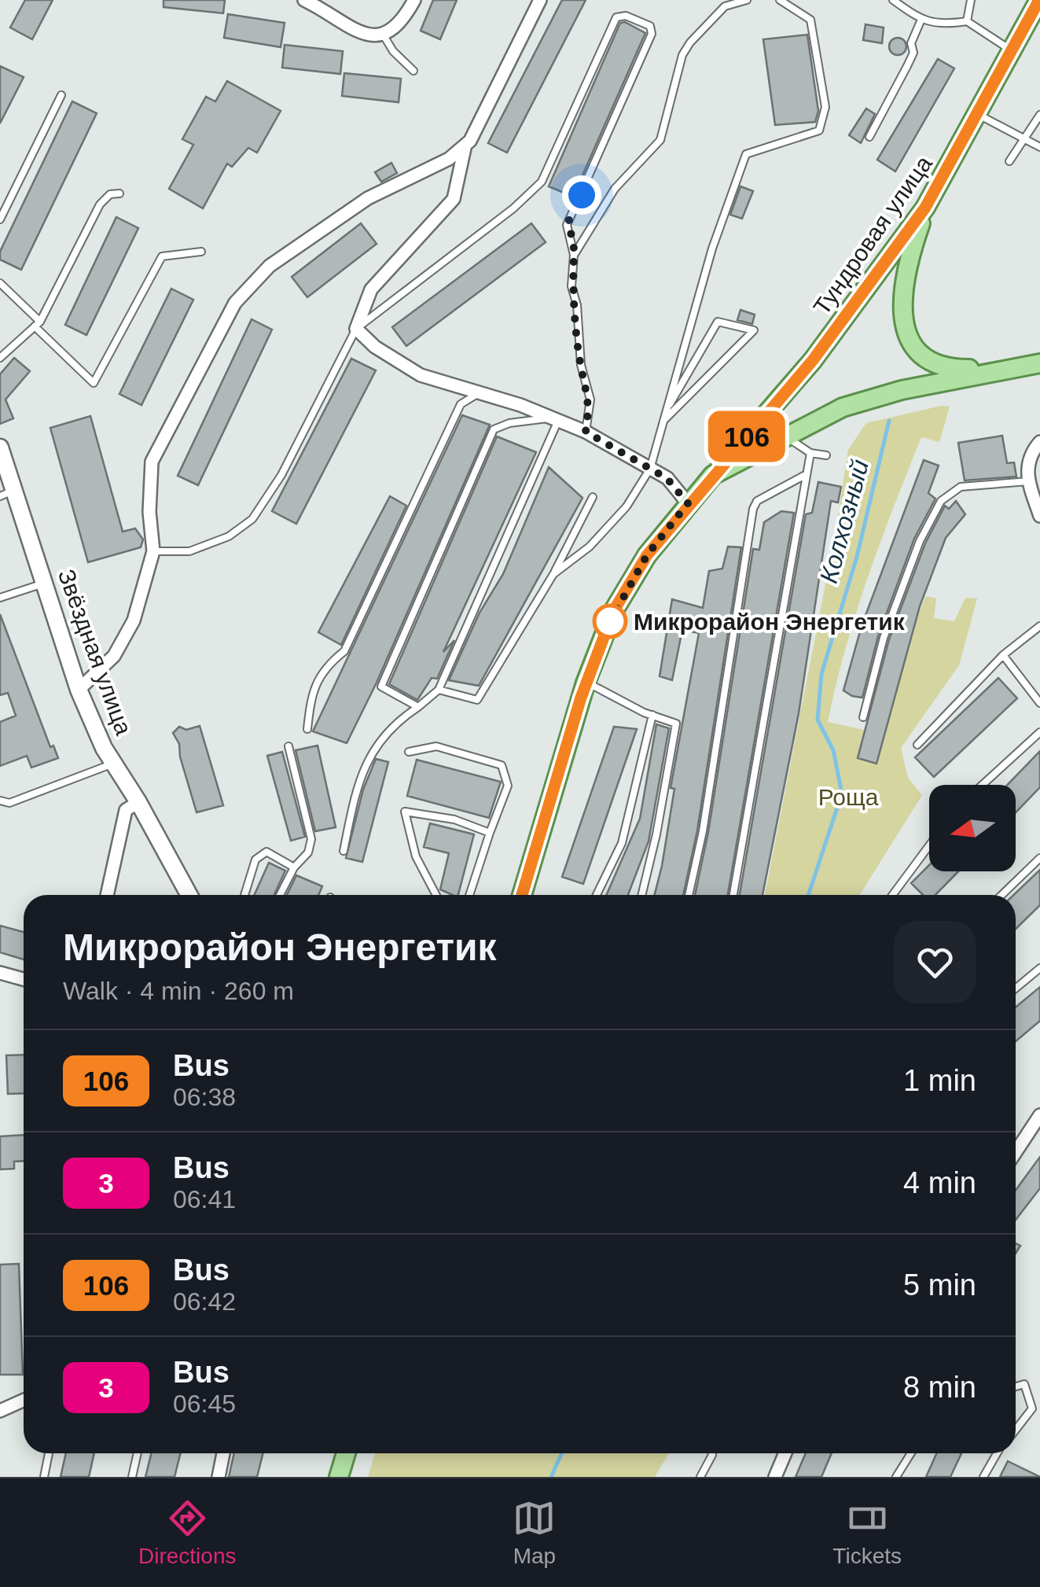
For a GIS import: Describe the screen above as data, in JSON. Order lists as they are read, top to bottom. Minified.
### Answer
{"streets":{"main road":["Тундровая улица"],"street":["Звёздная улица"]},"water":["Колхозный"],"parks":["Роща"],"places":["Микрорайон Энергетик"],"lines":["bus line 106"],"north":"left","page":{"on_map":"106","heading":["Микрорайон Энергетик","Walk · 4 min · 260 m"],"list":[{"mark":"106","name":"Bus","note":"06:38","value":"1 min"},{"mark":"3","name":"Bus","note":"06:41","value":"4 min"},{"mark":"106","name":"Bus","note":"06:42","value":"5 min"},{"mark":"3","name":"Bus","note":"06:45","value":"8 min"}],"tabs":["Directions","Map","Tickets"]}}
